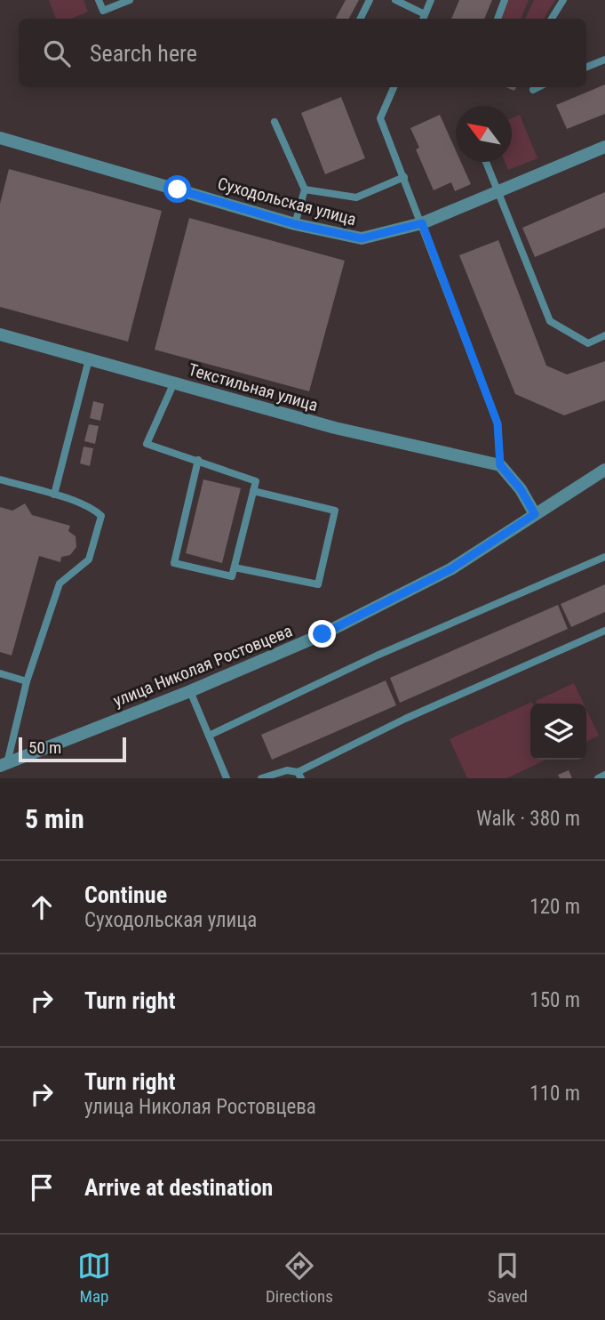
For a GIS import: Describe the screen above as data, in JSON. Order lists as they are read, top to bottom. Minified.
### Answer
{"streets":{"street":["Суходольская улица","Текстильная улица","улица Николая Ростовцева"]},"scale_bar":"50 m","north":"top left","page":{"search":"Search here","scale":"50 m","heading":["5 min","Walk · 380 m"],"list":[["Continue","Суходольская улица","120 m"],["Turn right","150 m"],["Turn right","улица Николая Ростовцева","110 m"],"Arrive at destination"],"nav":["Map","Directions","Saved"]}}
